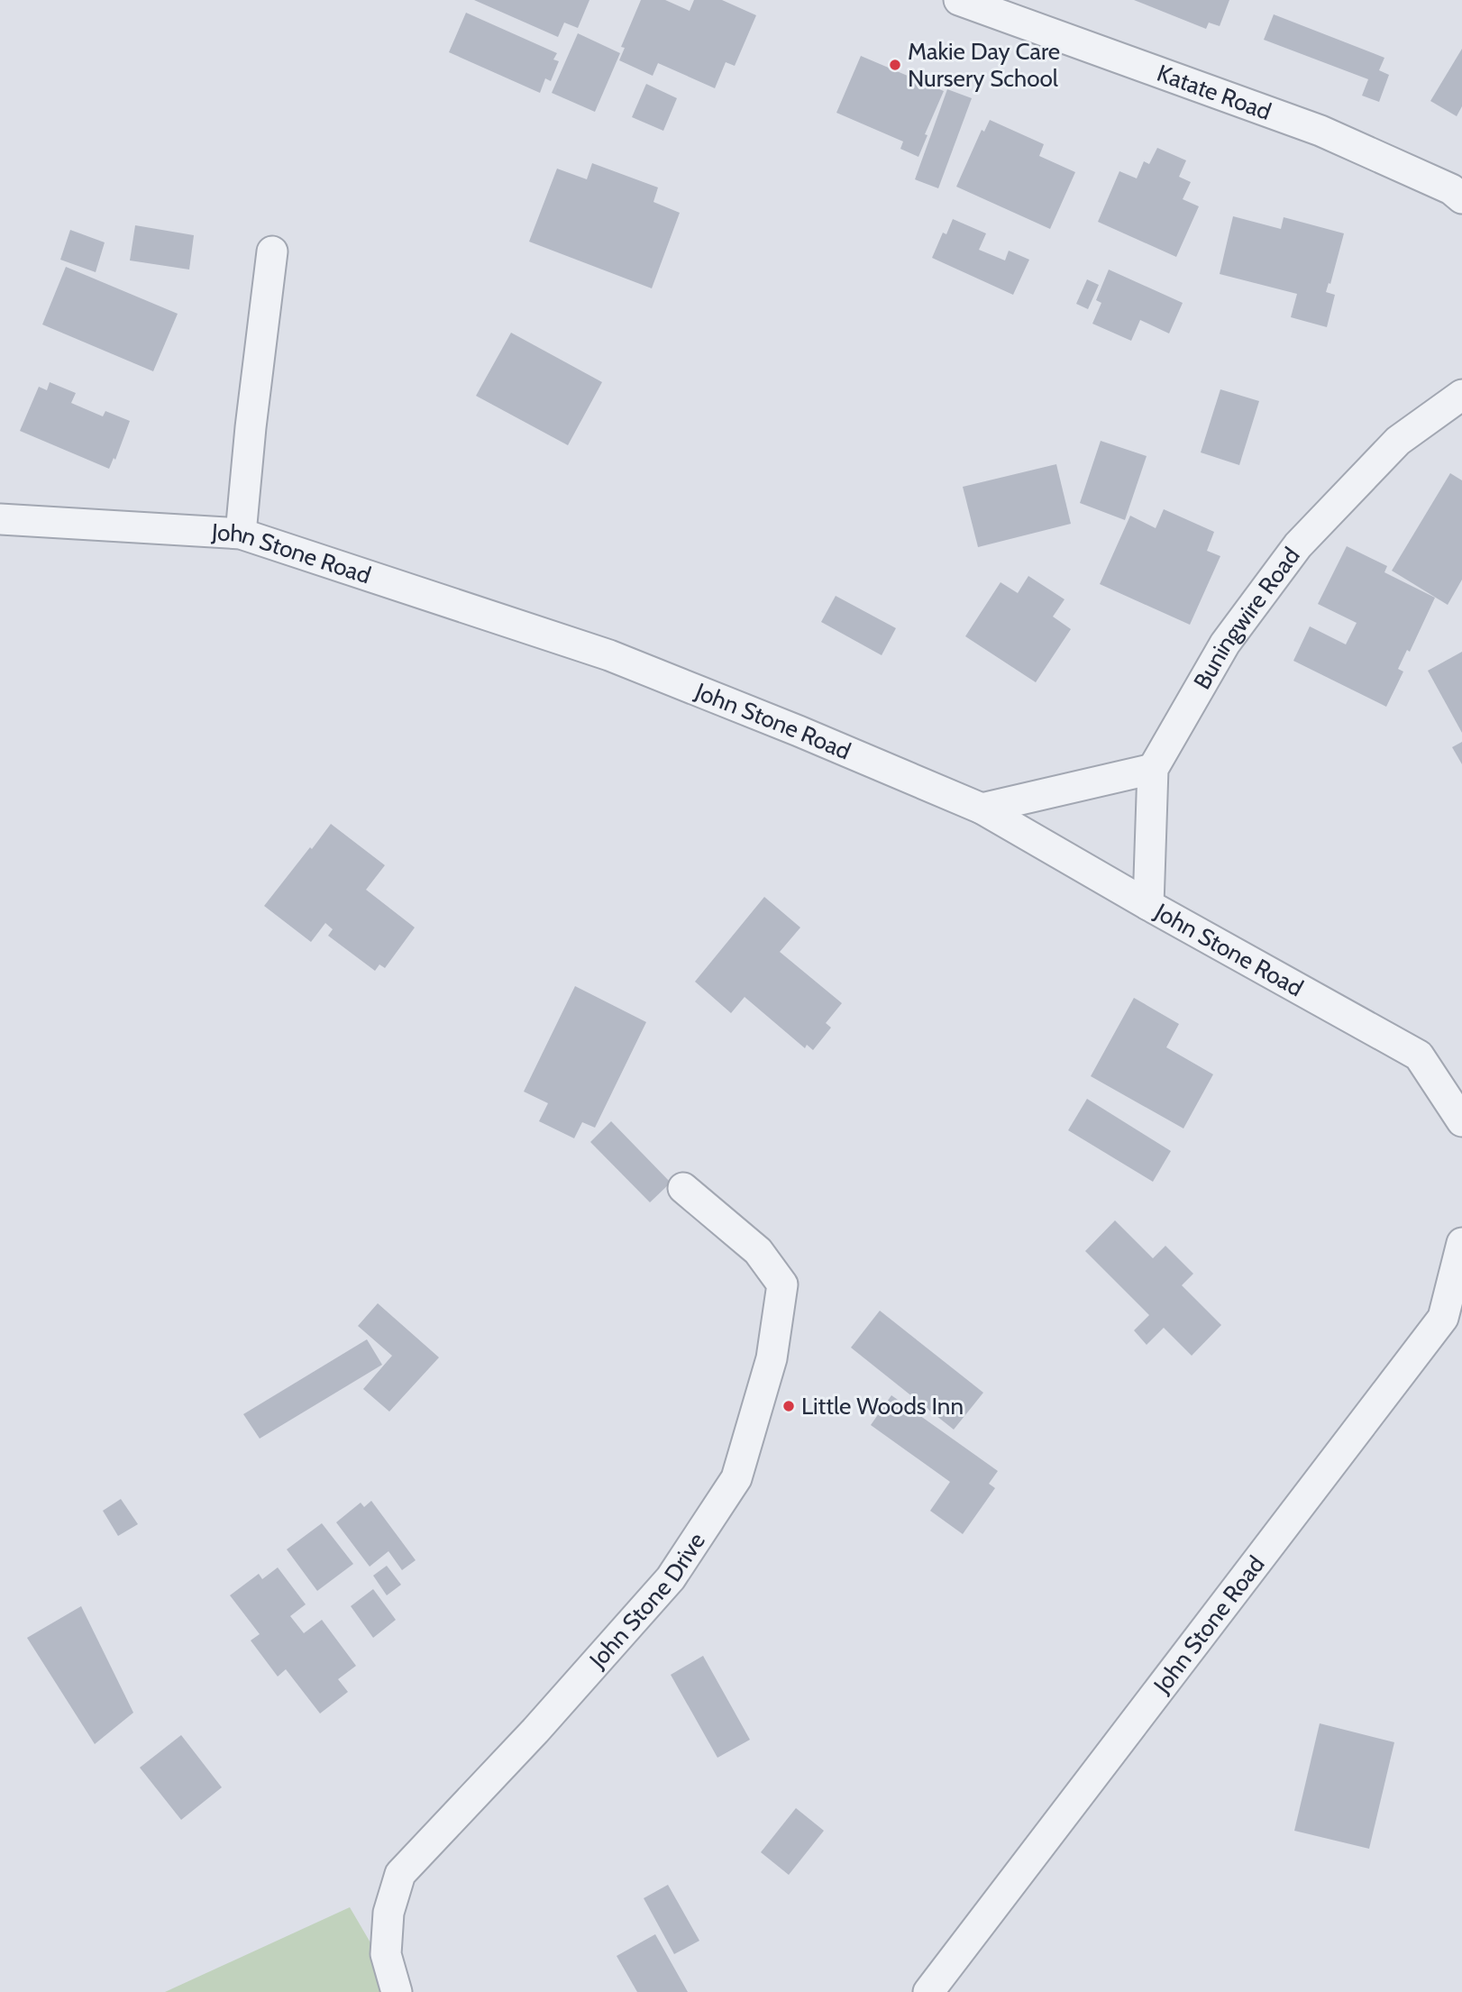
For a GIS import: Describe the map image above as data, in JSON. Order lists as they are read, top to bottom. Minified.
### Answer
{"streets":{"street":["Katate Road","John Stone Road","Buningwire Road","John Stone Drive"]},"crossings":[["John Stone Road","Buningwire Road"]],"places":["Makie Day Care Nursery School","Little Woods Inn"]}
